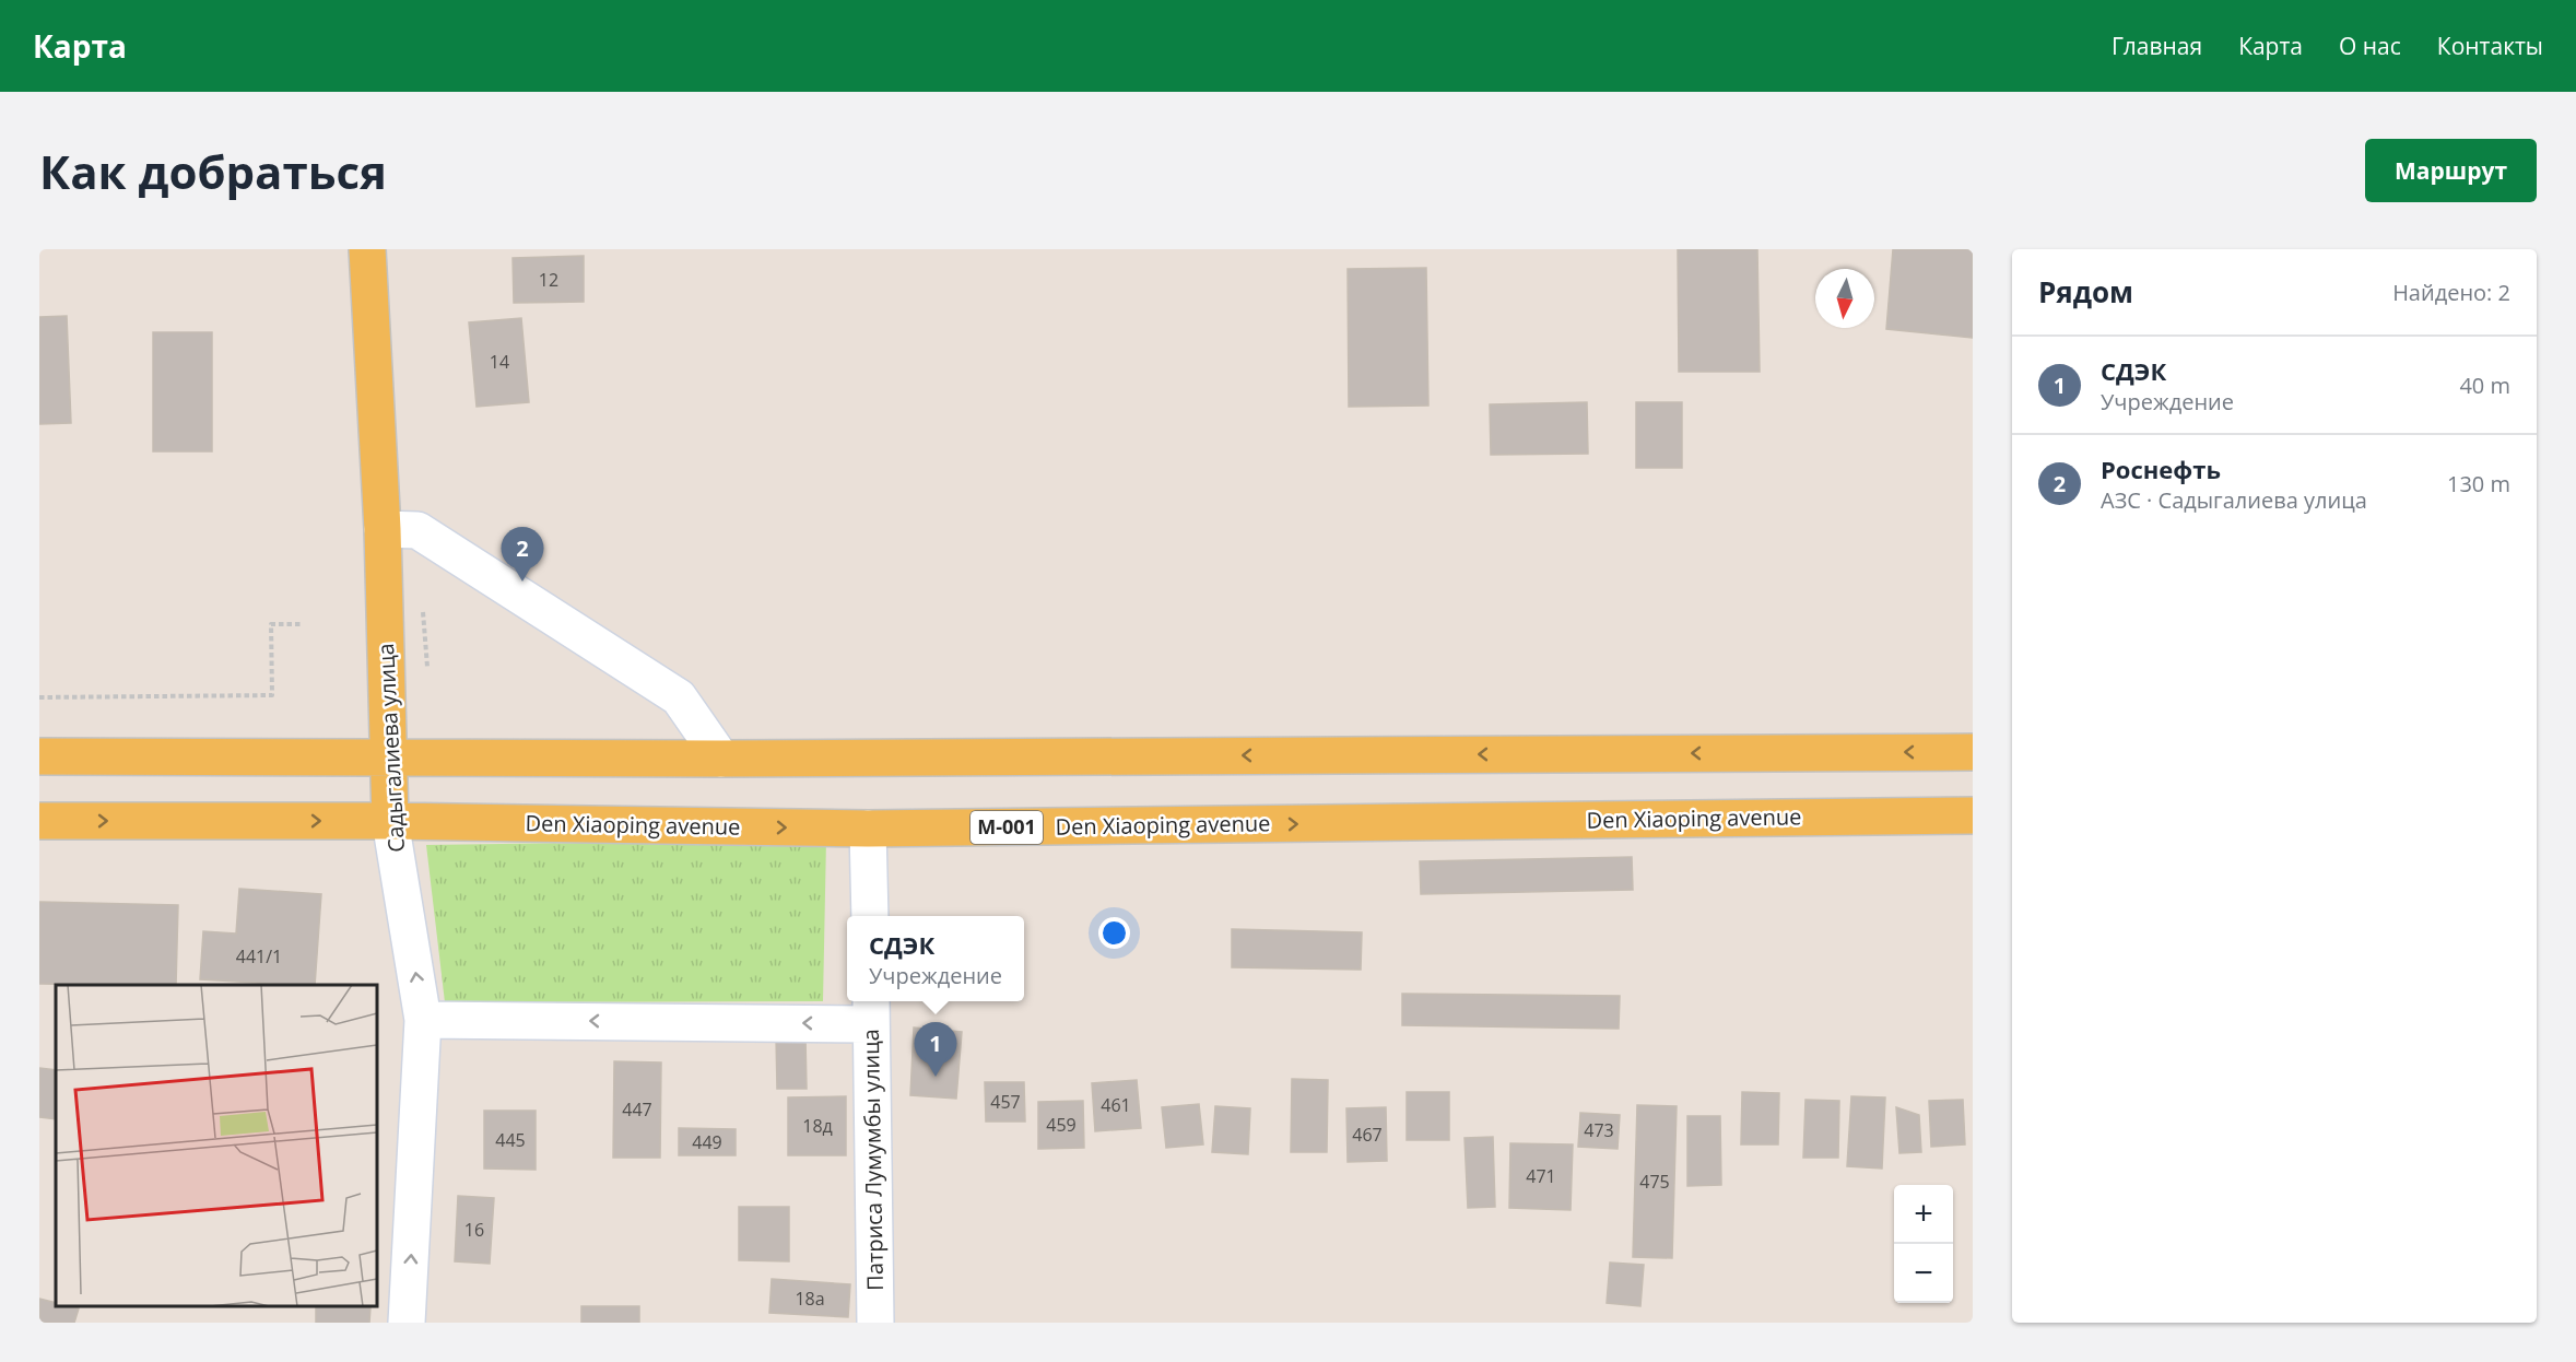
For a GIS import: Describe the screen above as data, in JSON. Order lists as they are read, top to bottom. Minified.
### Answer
{"streets":{"main road":["Садыгалиева улица","Den Xiaoping avenue","M-001"],"street":["Патриса Лумумбы улица"]},"crossings":[["Садыгалиева улица","Den Xiaoping avenue"]],"one_way":["Садыгалиева улица"],"house_numbers":["12","14","441/1","457","461","447","459","18д","473","467","445","449","471","475","16","18а"],"north":"bottom","page":{"header":"Карта","nav":["Главная","Карта","О нас","Контакты"],"buttons":"Маршрут","title":"Как добраться","heading":["Рядом","Найдено: 2"],"list":[{"mark":"1","name":"СДЭК","note":"Учреждение","value":"40 m"},{"mark":"2","name":"Роснефть","note":"АЗС · Садыгалиева улица","value":"130 m"}],"pins":["2","1"],"popup":["СДЭК","Учреждение"],"map_buttons":["+","−"]}}
